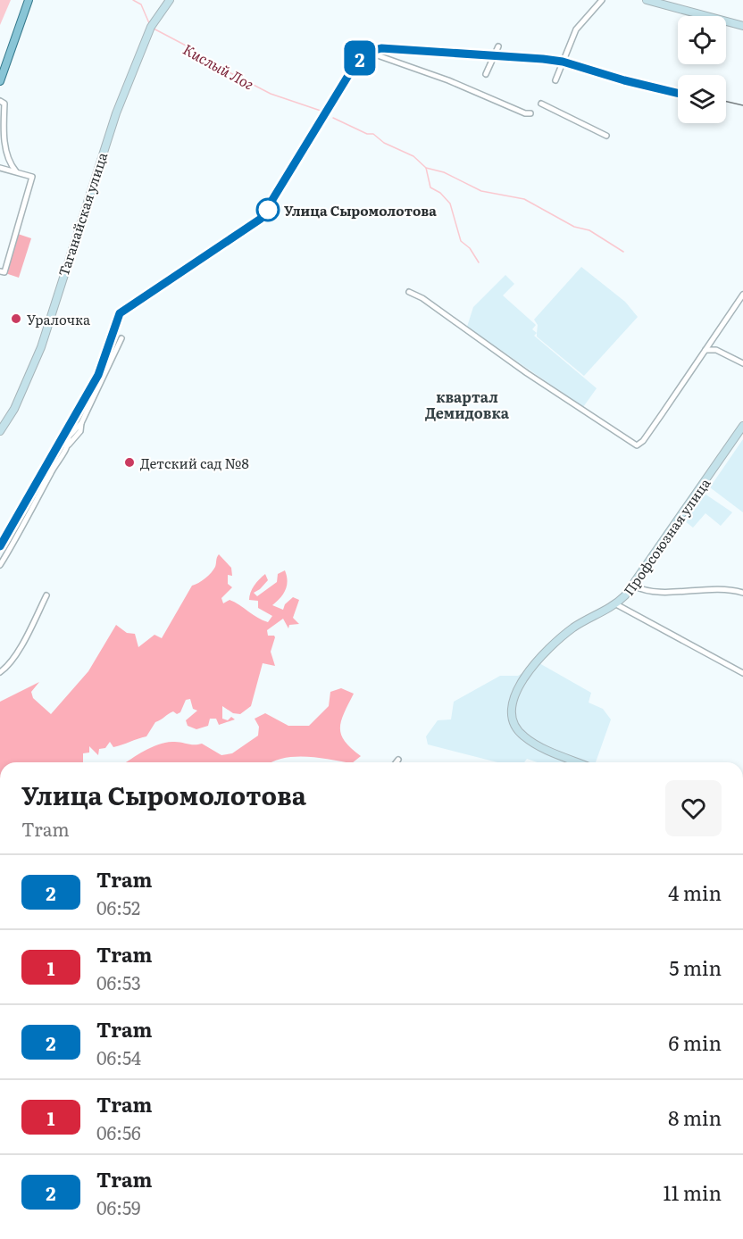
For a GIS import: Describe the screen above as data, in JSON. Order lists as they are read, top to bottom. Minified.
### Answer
{"streets":{"main road":["Таганайская улица","Профсоюзная улица"]},"districts":["квартал Демидовка"],"water":["Кислый Лог"],"places":["Улица Сыромолотова","Уралочка","Детский сад №8"],"lines":["tram line 2"],"page":{"on_map":"2","heading":["Улица Сыромолотова","Tram"],"list":[{"mark":"2","name":"Tram","note":"06:52","value":"4 min"},{"mark":"1","name":"Tram","note":"06:53","value":"5 min"},{"mark":"2","name":"Tram","note":"06:54","value":"6 min"},{"mark":"1","name":"Tram","note":"06:56","value":"8 min"},{"mark":"2","name":"Tram","note":"06:59","value":"11 min"}]}}
